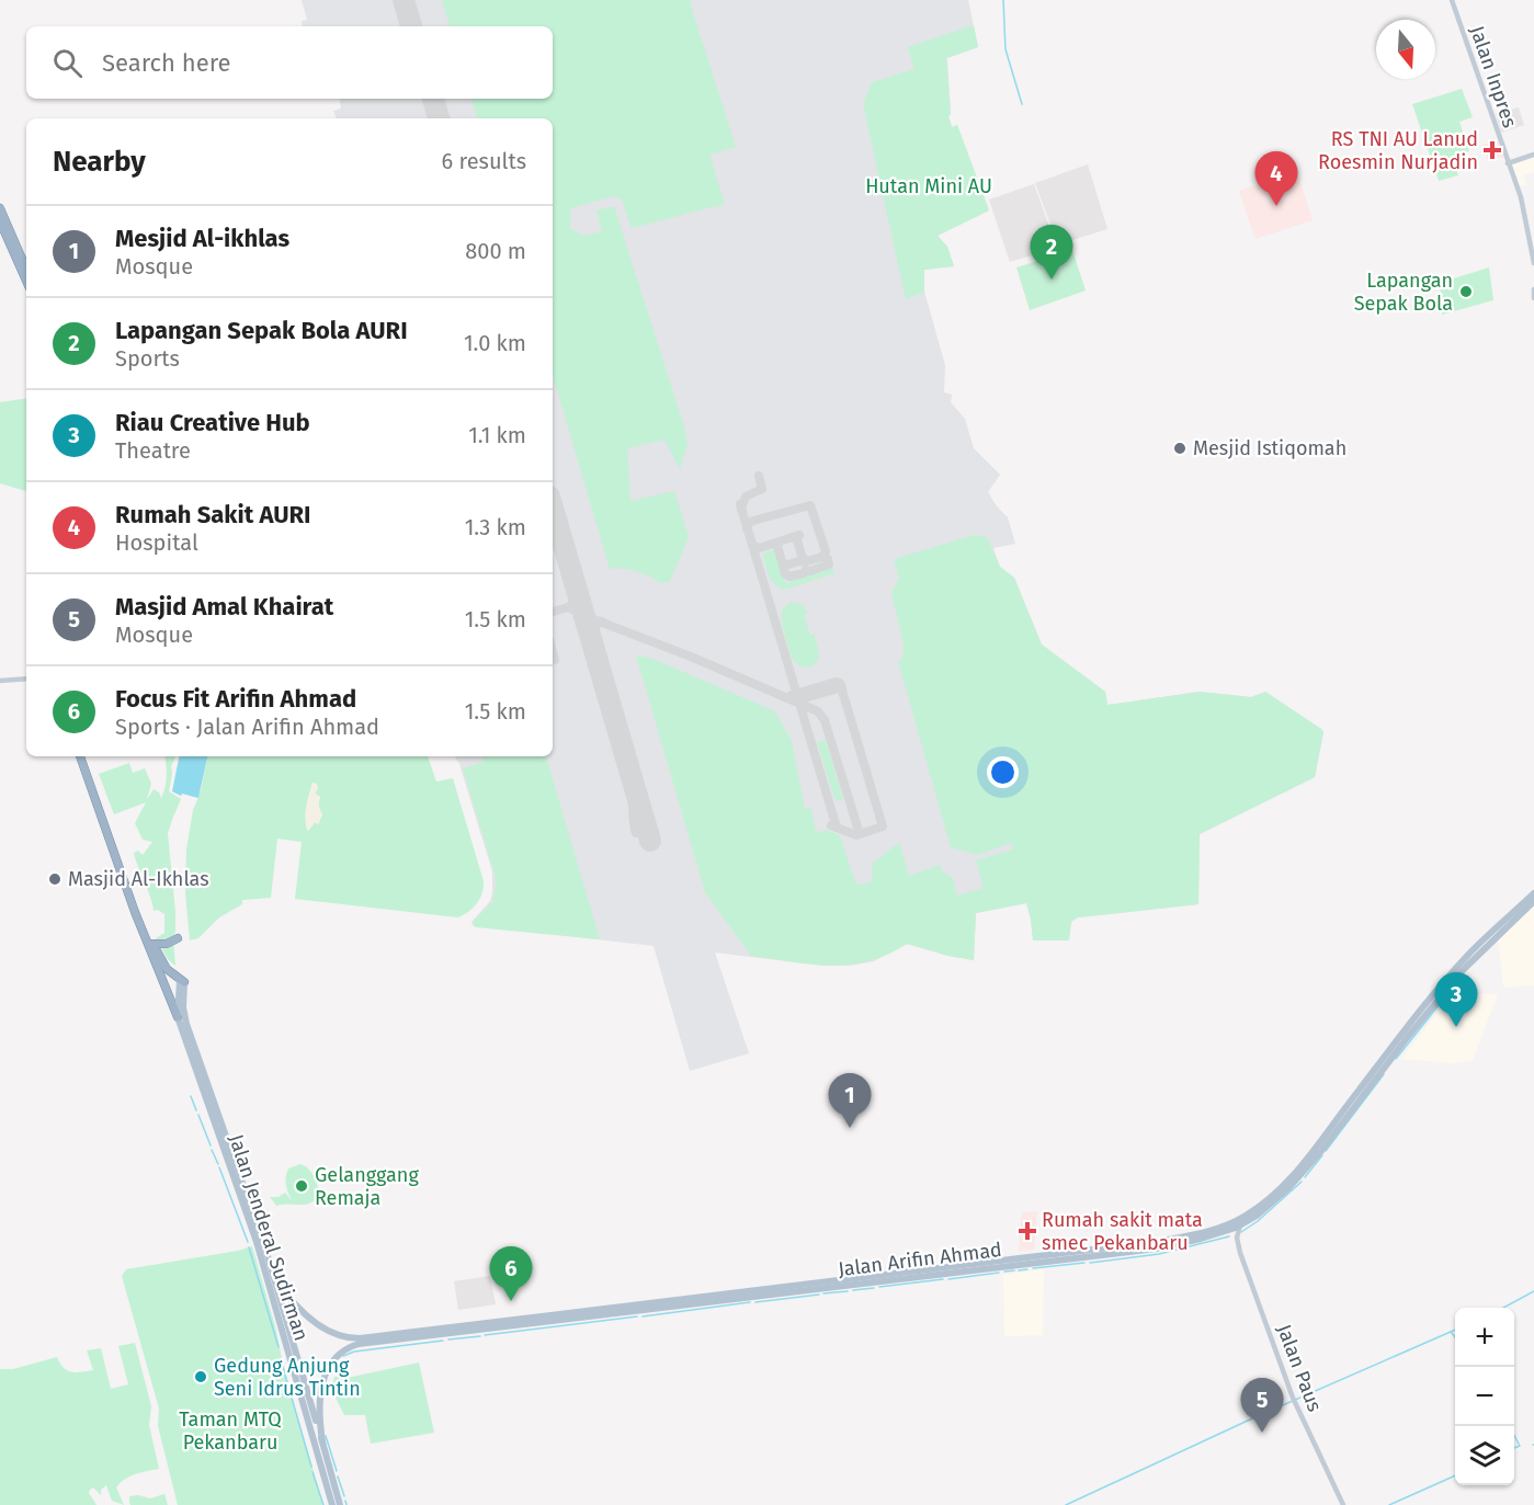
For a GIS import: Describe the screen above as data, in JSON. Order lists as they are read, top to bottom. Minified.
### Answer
{"streets":{"main road":["Jalan Inpres","Jalan Jenderal Sudirman","Jalan Arifin Ahmad","Jalan Paus"]},"crossings":[["Jalan Jenderal Sudirman","Jalan Arifin Ahmad"]],"parks":["Hutan Mini AU","Taman MTQ Pekanbaru"],"places":{"health":["RS TNI AU Lanud Roesmin Nurjadin","Rumah sakit mata smec Pekanbaru"],"other":["Lapangan Sepak Bola","Mesjid Istiqomah","Masjid Al-Ikhlas","Gelanggang Remaja","Gedung Anjung Seni Idrus Tintin"]},"north":"bottom","page":{"search":"Search here","heading":["Nearby","6 results"],"pins":["4","2","3","1","6","5"],"list":[{"mark":"1","name":"Mesjid Al-ikhlas","note":"Mosque","value":"800 m"},{"mark":"2","name":"Lapangan Sepak Bola AURI","note":"Sports","value":"1.0 km"},{"mark":"3","name":"Riau Creative Hub","note":"Theatre","value":"1.1 km"},{"mark":"4","name":"Rumah Sakit AURI","note":"Hospital","value":"1.3 km"},{"mark":"5","name":"Masjid Amal Khairat","note":"Mosque","value":"1.5 km"},{"mark":"6","name":"Focus Fit Arifin Ahmad","note":"Sports · Jalan Arifin Ahmad","value":"1.5 km"}],"map_buttons":["+","−"]}}
